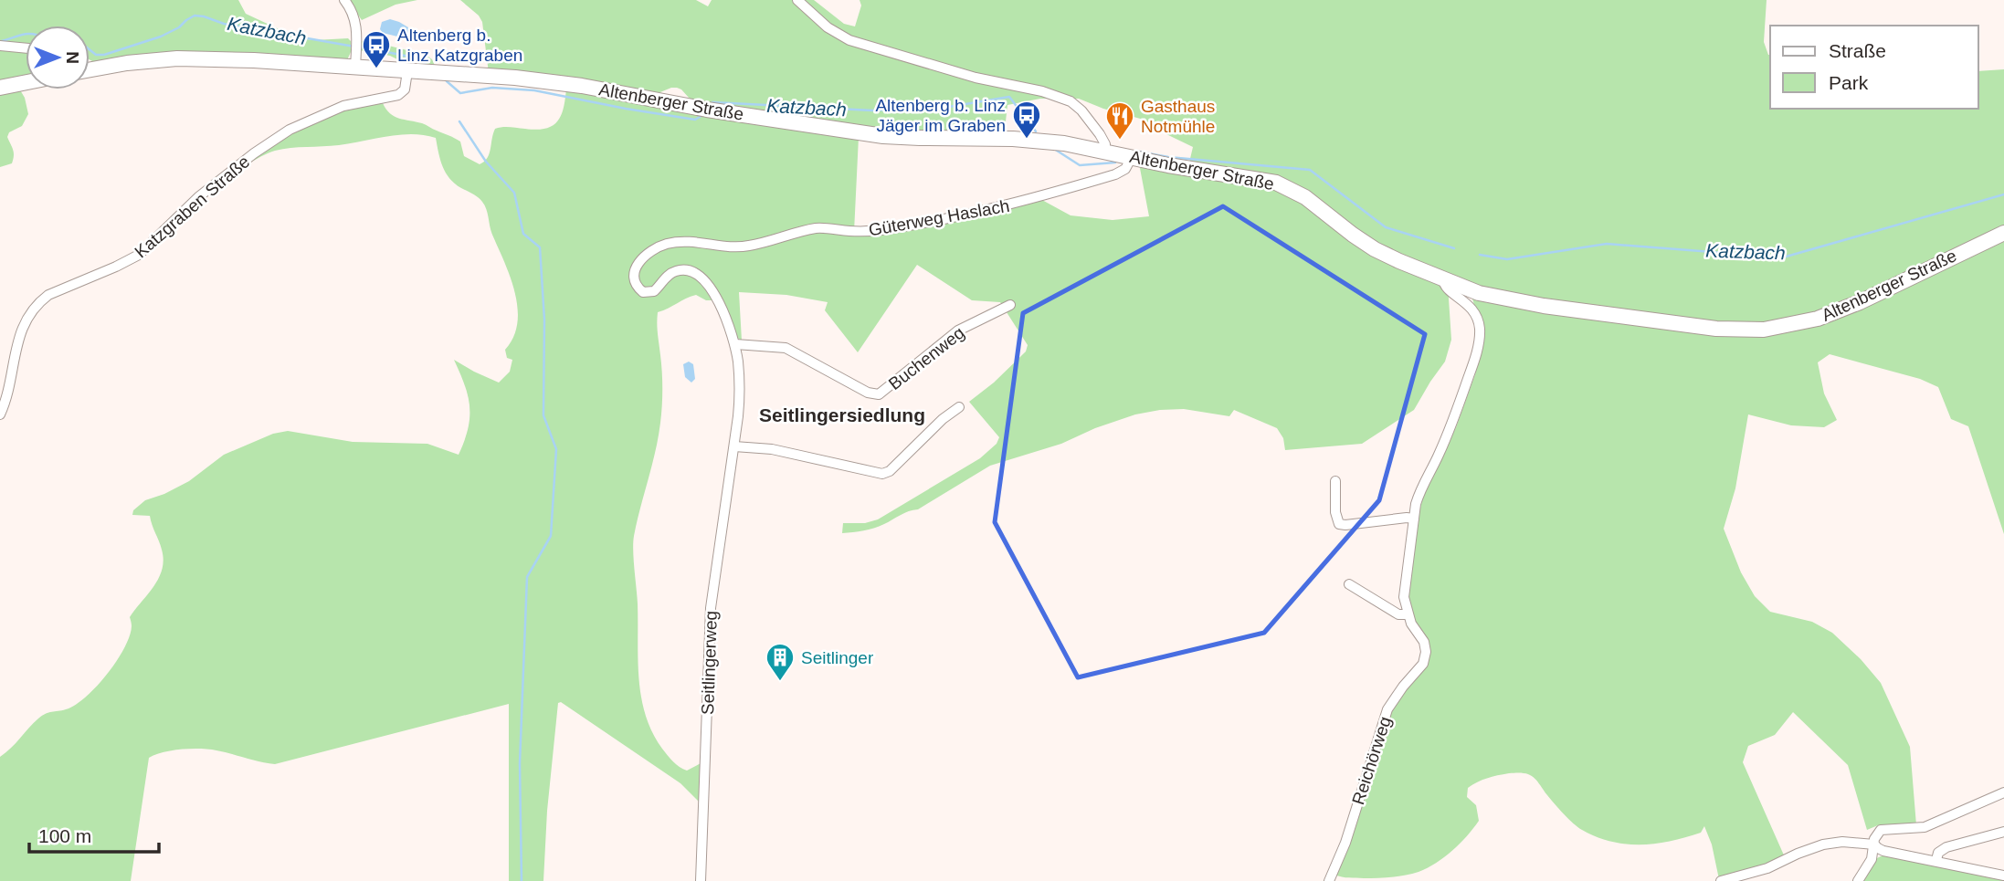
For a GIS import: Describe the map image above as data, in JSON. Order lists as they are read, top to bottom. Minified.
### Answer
{"streets":{"street":["Altenberger Straße","Katzgraben Straße","Güterweg Haslach","Buchenweg","Seitlingerweg","Reichörweg"]},"crossings":[["Altenberger Straße","Katzgraben Straße"],["Altenberger Straße","Güterweg Haslach"],["Altenberger Straße","Reichörweg"],["Güterweg Haslach","Buchenweg"],["Güterweg Haslach","Seitlingerweg"]],"districts":["Seitlingersiedlung"],"water":["Katzbach"],"places":{"bus stop":["Altenberg b. Linz Katzgraben","Altenberg b. Linz Jäger im Graben"],"restaurant":["Gasthaus Notmühle"],"building":["Seitlinger"]},"legend":["Straße","Park"],"scale_bar":"100 m","north":"right"}
